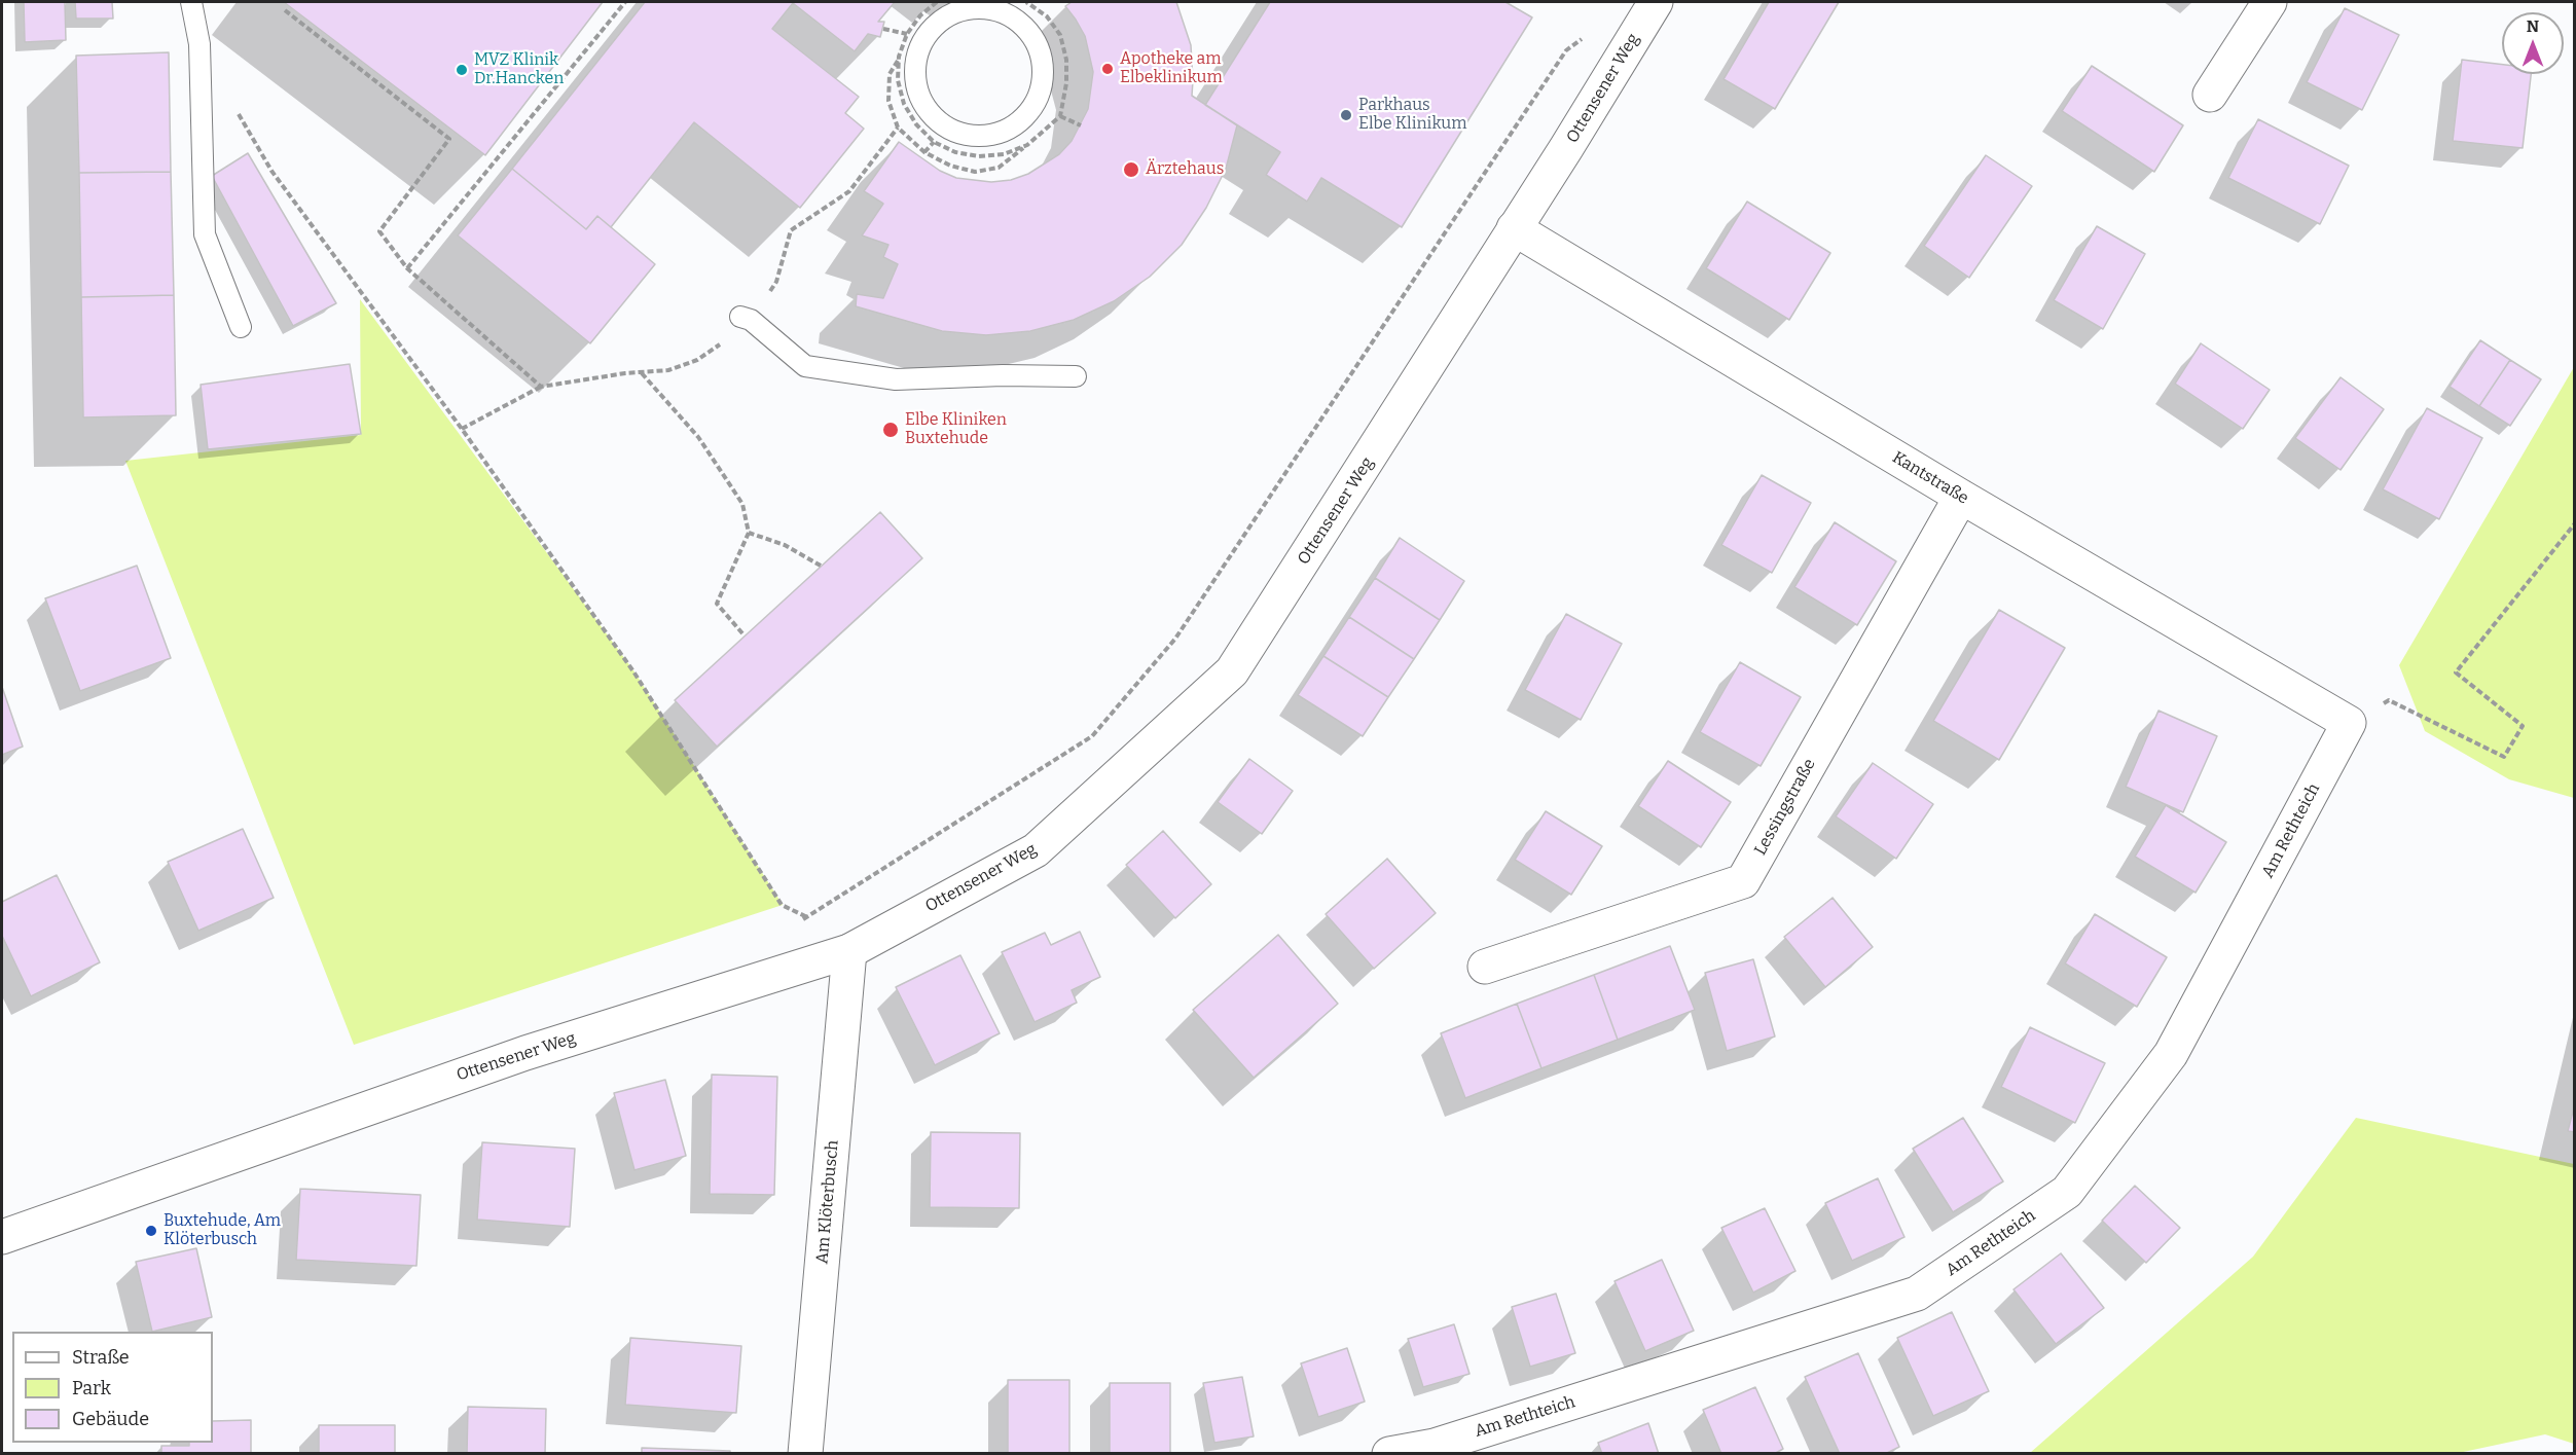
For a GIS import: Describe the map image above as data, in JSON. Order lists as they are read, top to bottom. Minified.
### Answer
{"streets":{"street":["Ottensener Weg","Kantstraße","Lessingstraße","Am Rethteich","Am Klöterbusch"]},"crossings":[["Ottensener Weg","Kantstraße"],["Ottensener Weg","Am Klöterbusch"],["Kantstraße","Lessingstraße"],["Kantstraße","Am Rethteich"]],"places":["Apotheke am Elbeklinikum","MVZ Klinik Dr.Hancken","Parkhaus Elbe Klinikum","Ärztehaus","Elbe Kliniken Buxtehude","Buxtehude, Am Klöterbusch"],"legend":["Straße","Park","Gebäude"],"north":"top"}
